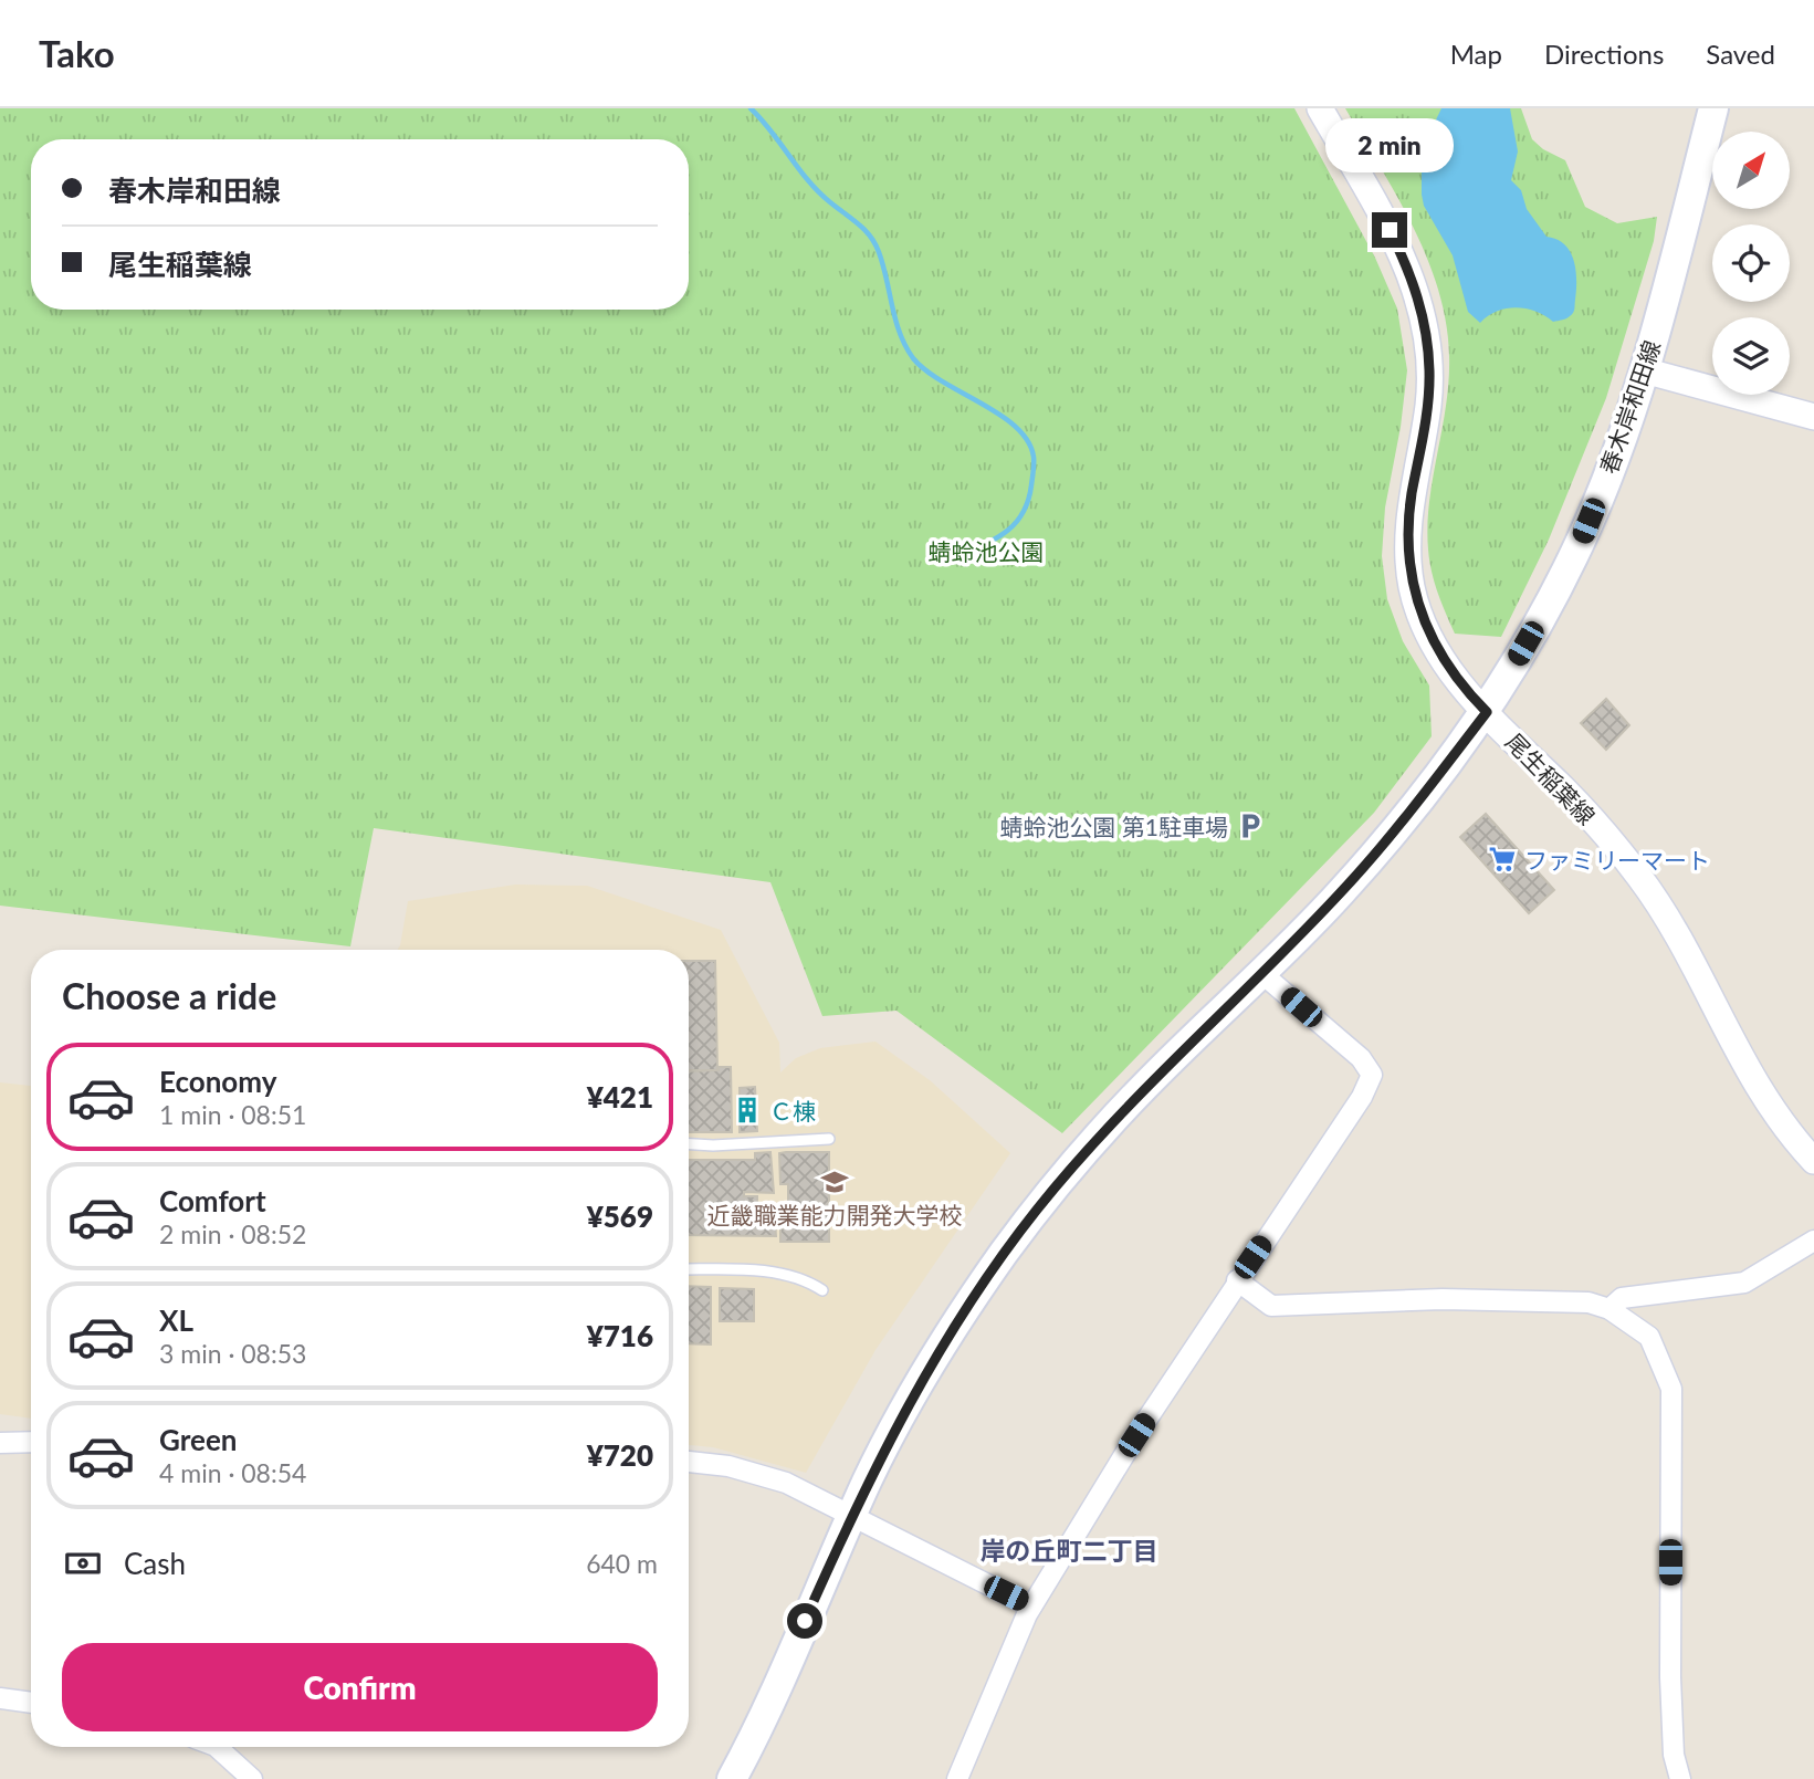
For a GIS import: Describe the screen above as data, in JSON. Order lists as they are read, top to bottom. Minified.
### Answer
{"streets":{"main road":["春木岸和田線"],"street":["尾生稲葉線"]},"crossings":[["春木岸和田線","尾生稲葉線"]],"districts":["岸の丘町二丁目"],"parks":["蜻蛉池公園"],"places":{"parking":["蜻蛉池公園 第1駐車場"],"supermarket":["ファミリーマート"],"building":["Ｃ棟"],"school or university":["近畿職業能力開発大学校"]},"north":"top right","page":{"header":"Tako","nav":["Map","Directions","Saved"],"bubble":"2 min","banner":["春木岸和田線","尾生稲葉線"],"heading":"Choose a ride","list":[{"name":"Economy","note":"1 min · 08:51","value":"¥421"},{"name":"Comfort","note":"2 min · 08:52","value":"¥569"},{"name":"XL","note":"3 min · 08:53","value":"¥716"},{"name":"Green","note":"4 min · 08:54","value":"¥720"}],"pay":["Cash","640 m"],"buttons":"Confirm"}}
